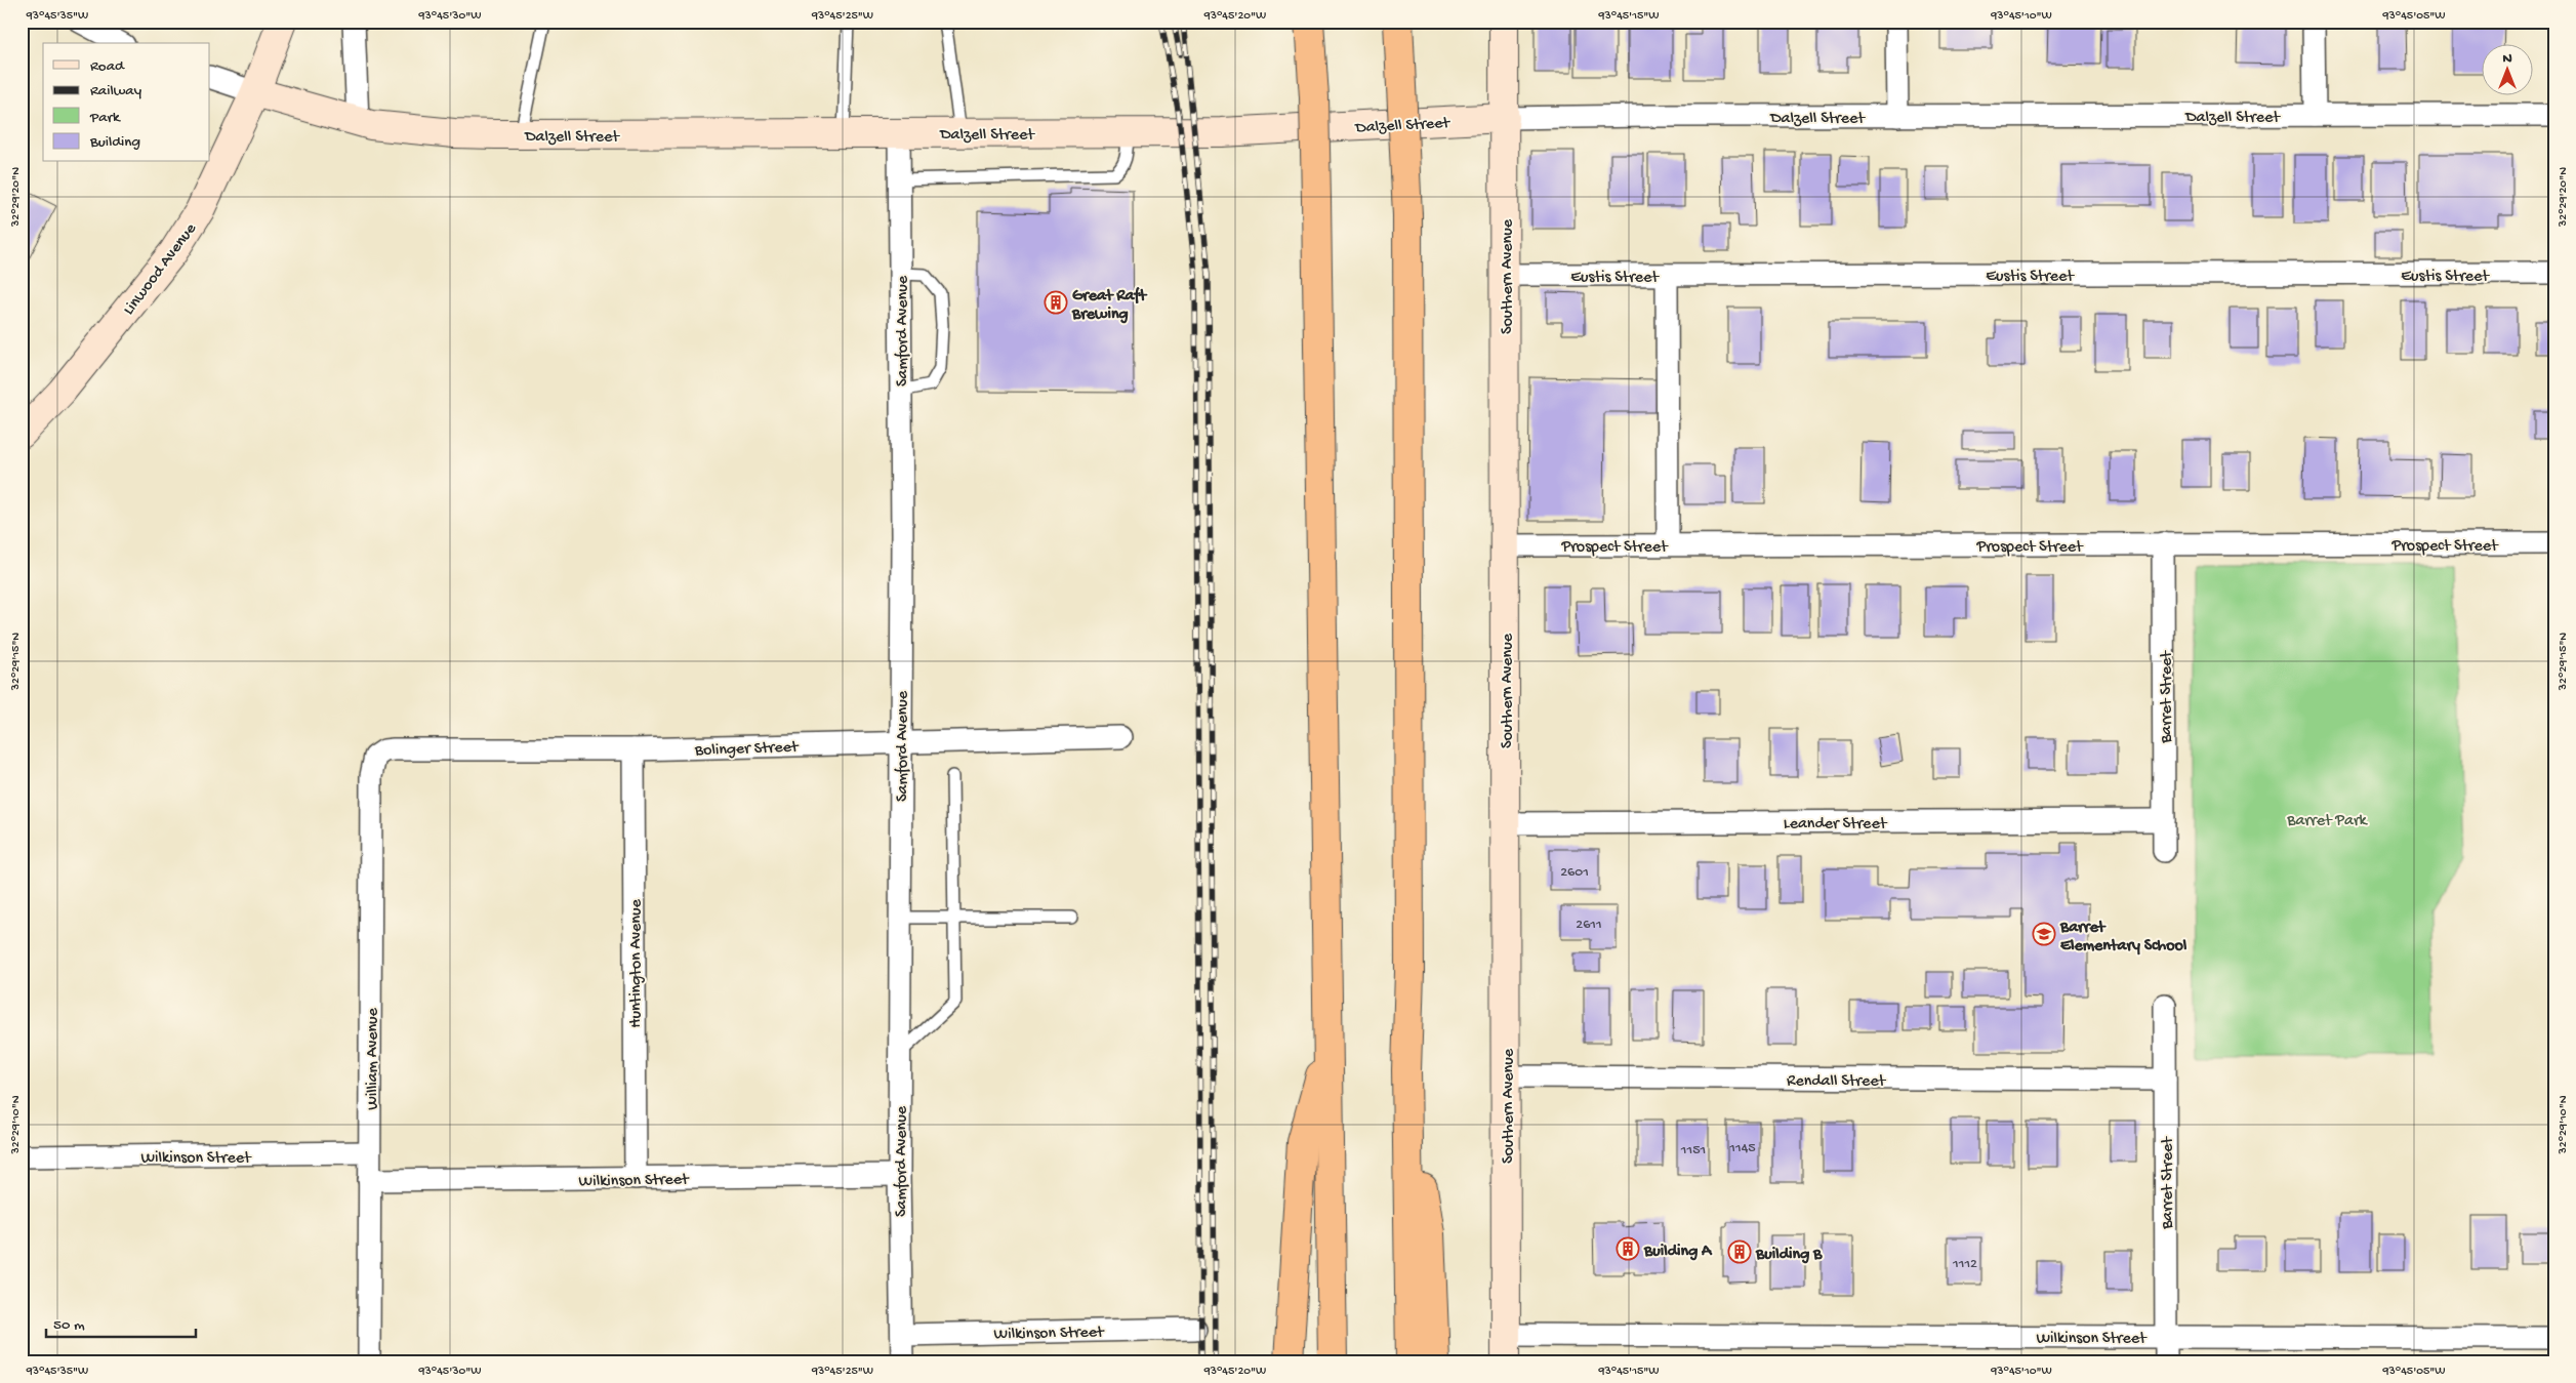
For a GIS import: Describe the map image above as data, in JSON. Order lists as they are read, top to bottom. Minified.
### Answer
{"streets":{"street":["Dalzell Street","Linwood Avenue","Eustis Street","Southern Avenue","Samford Avenue","Prospect Street","Barret Street","Bolinger Street","Leander Street","Huntington Avenue","William Avenue","Rendall Street","Wilkinson Street"]},"crossings":[["Dalzell Street","Linwood Avenue"],["Dalzell Street","Southern Avenue"],["Dalzell Street","Samford Avenue"],["Eustis Street","Southern Avenue"],["Southern Avenue","Prospect Street"],["Southern Avenue","Leander Street"],["Southern Avenue","Rendall Street"],["Southern Avenue","Wilkinson Street"],["Samford Avenue","Bolinger Street"],["Samford Avenue","Wilkinson Street"],["Prospect Street","Barret Street"],["Barret Street","Leander Street"],["Barret Street","Rendall Street"],["Barret Street","Wilkinson Street"],["Bolinger Street","Huntington Avenue"],["Bolinger Street","William Avenue"],["Huntington Avenue","Wilkinson Street"],["William Avenue","Wilkinson Street"]],"parks":["Barret Park"],"places":{"building":["Great Raft Brewing","Building A","Building B"],"school or university":["Barret Elementary School"]},"house_numbers":["2601","2611","1145","1151","1112"],"legend":["Road","Railway","Park","Building"],"scale_bar":"50 m","north":"top","coordinates":["93°45'35\"W","93°45'30\"W","93°45'25\"W","93°45'20\"W","93°45'15\"W","93°45'10\"W","93°45'05\"W","32°29'20\"N","32°29'15\"N","32°29'10\"N"]}
